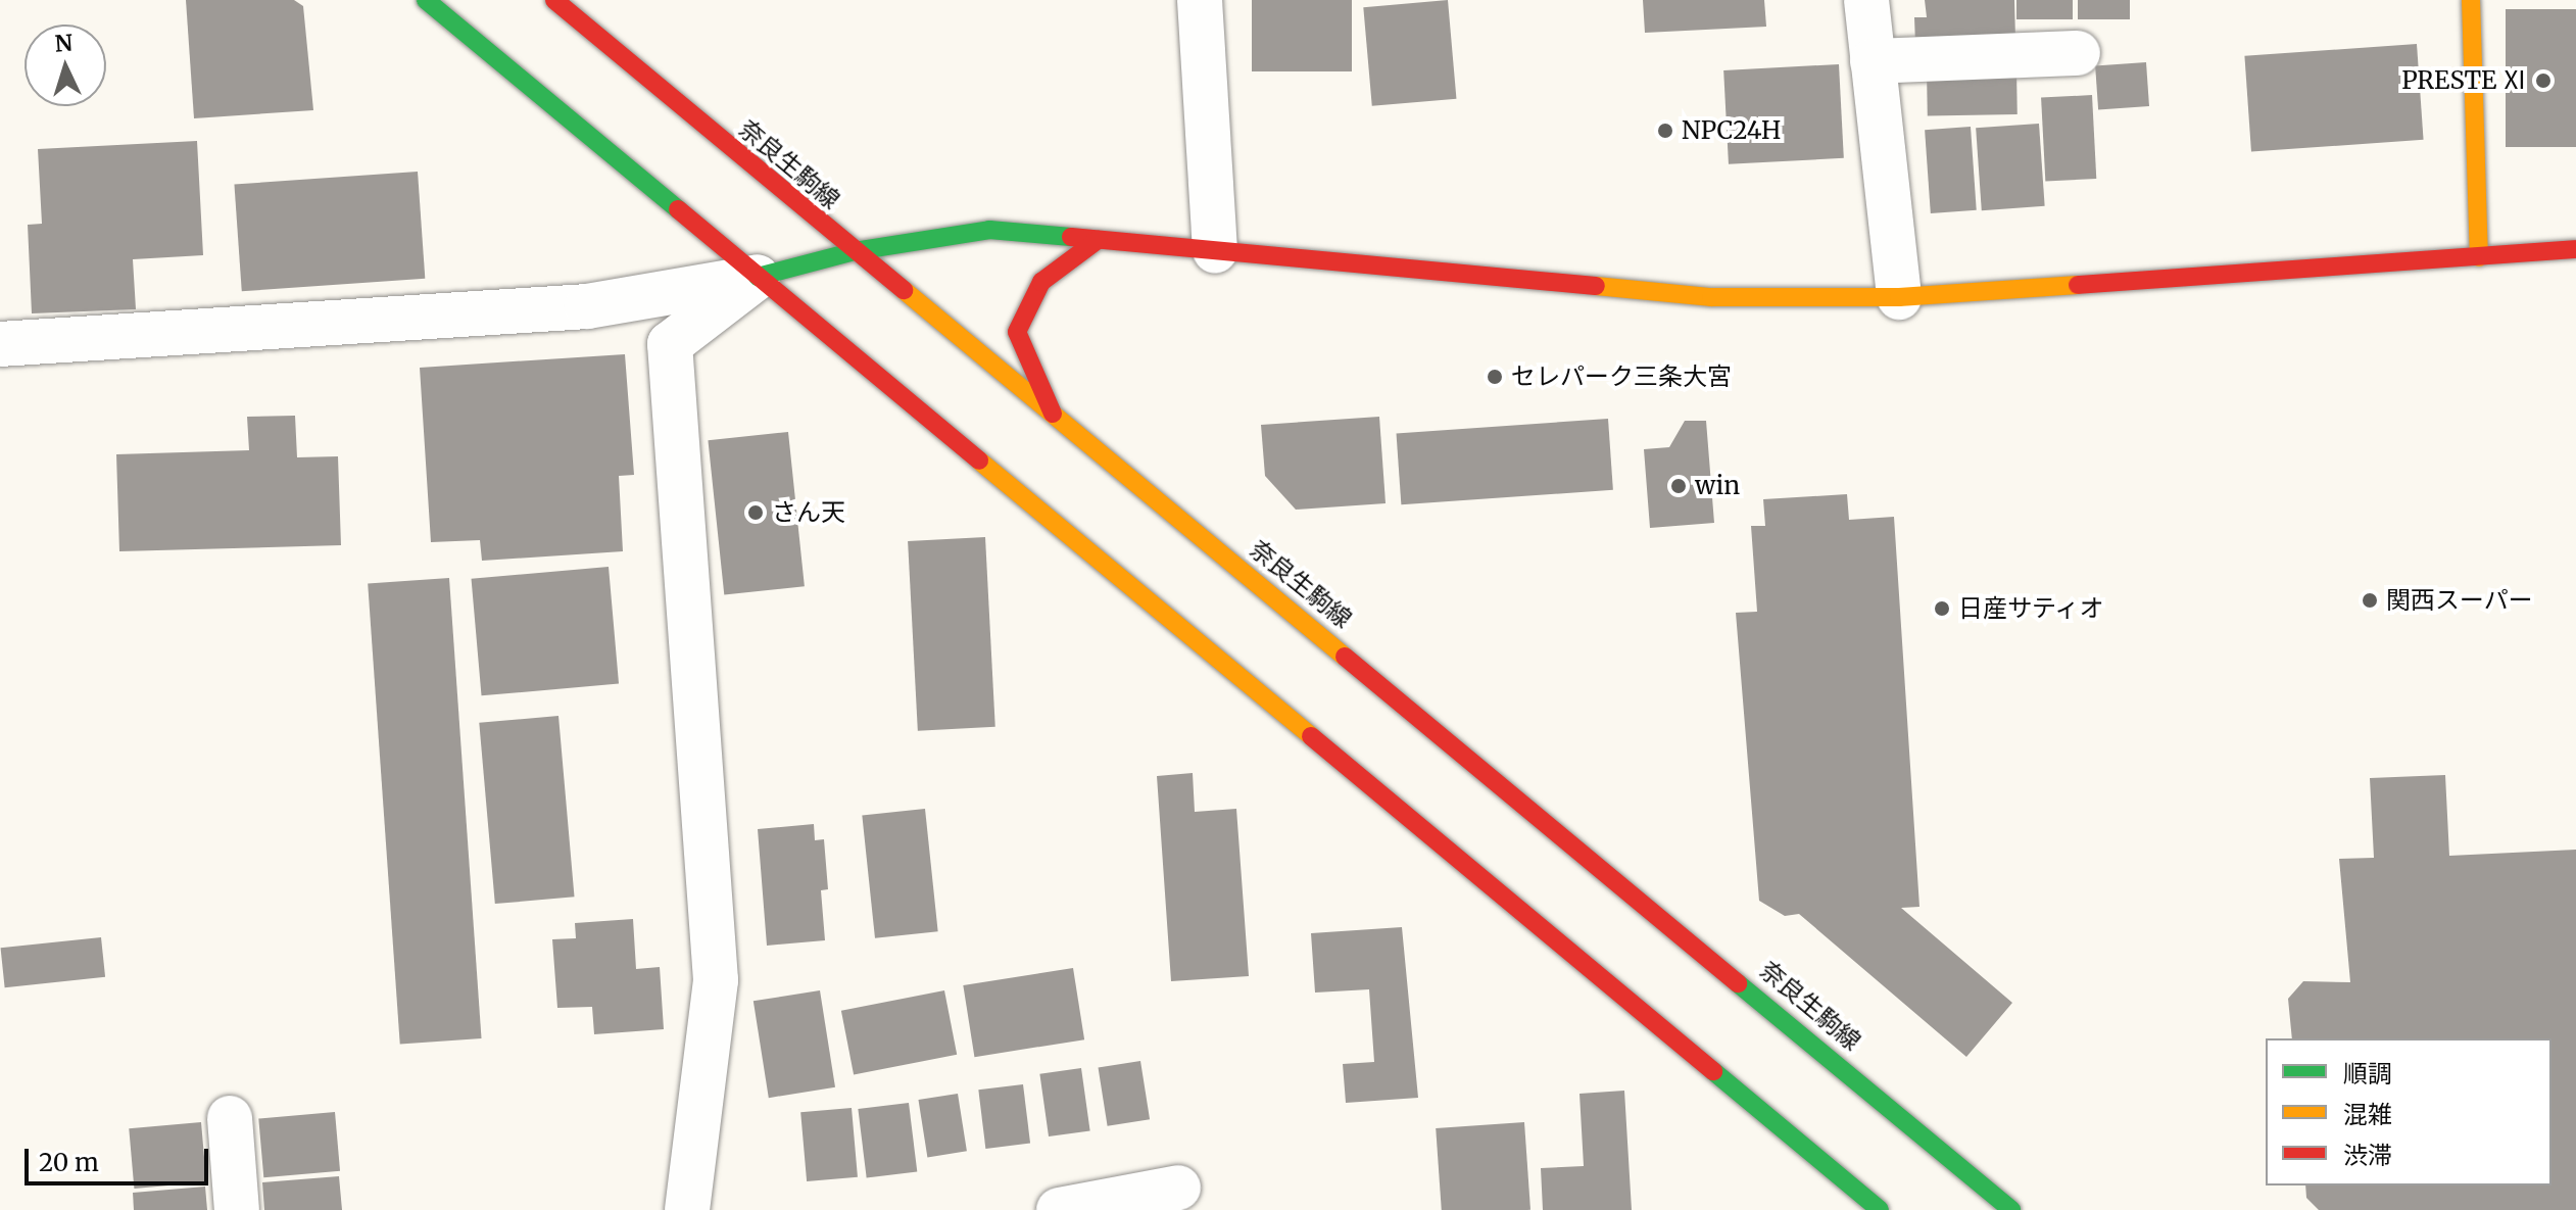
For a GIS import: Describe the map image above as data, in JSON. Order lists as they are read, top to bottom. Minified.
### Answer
{"streets":{"main road":["奈良生駒線"]},"places":["PRESTE Ⅺ","NPC24H","セレパーク三条大宮","win","さん天","関西スーパー","日産サティオ"],"legend":["順調","混雑","渋滞"],"scale_bar":"20 m","north":"top"}
